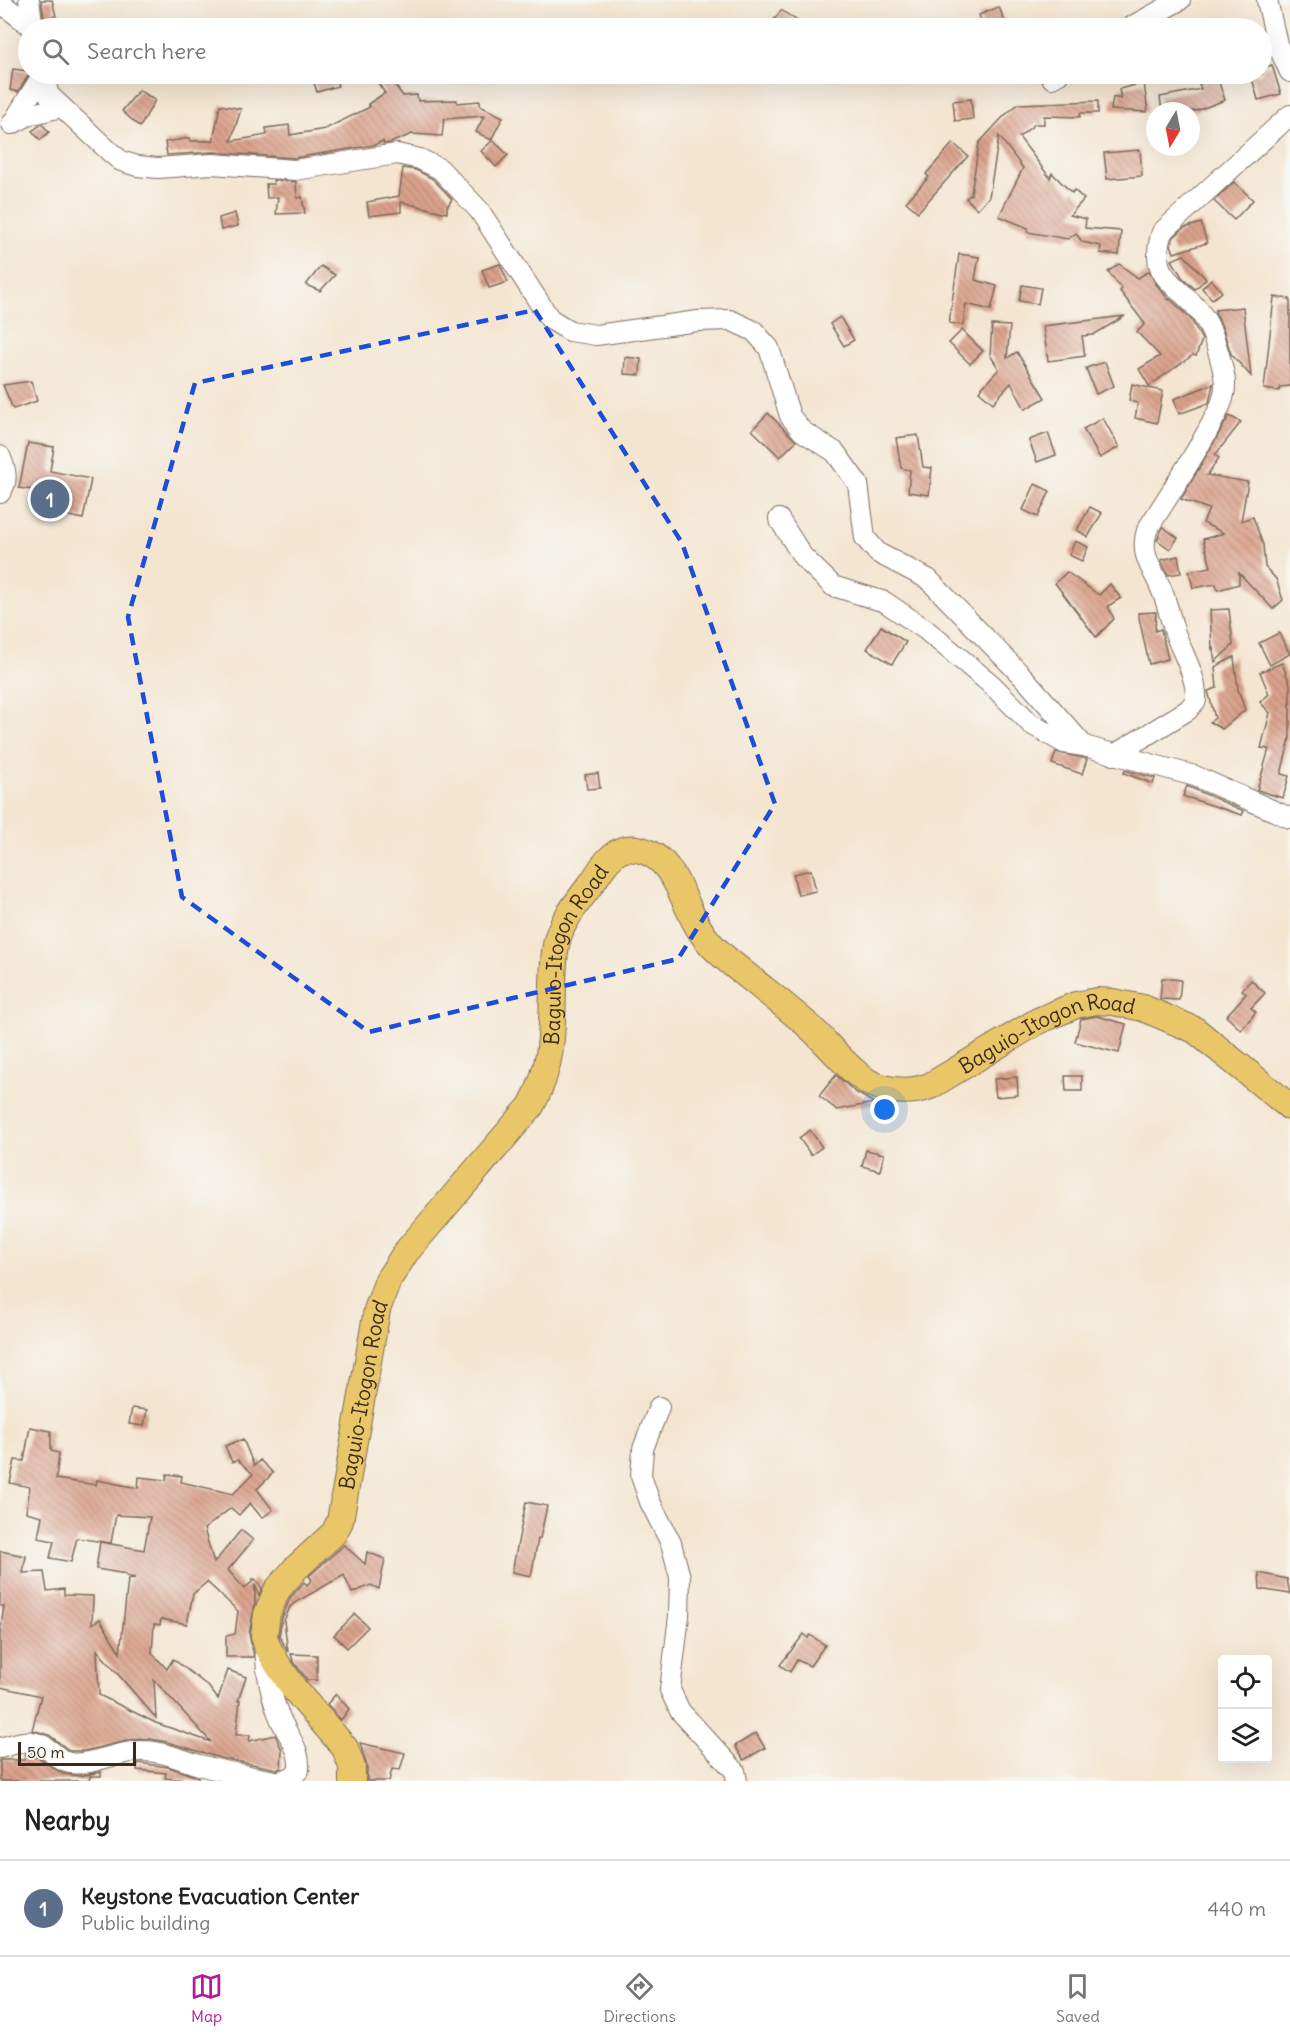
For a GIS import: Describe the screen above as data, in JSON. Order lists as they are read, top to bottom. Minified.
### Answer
{"streets":{"main road":["Baguio-Itogon Road"]},"scale_bar":"50 m","north":"bottom","page":{"search":"Search here","pins":"1","scale":"50 m","heading":"Nearby","list":[{"mark":"1","name":"Keystone Evacuation Center","note":"Public building","value":"440 m"}],"nav":["Map","Directions","Saved"]}}
